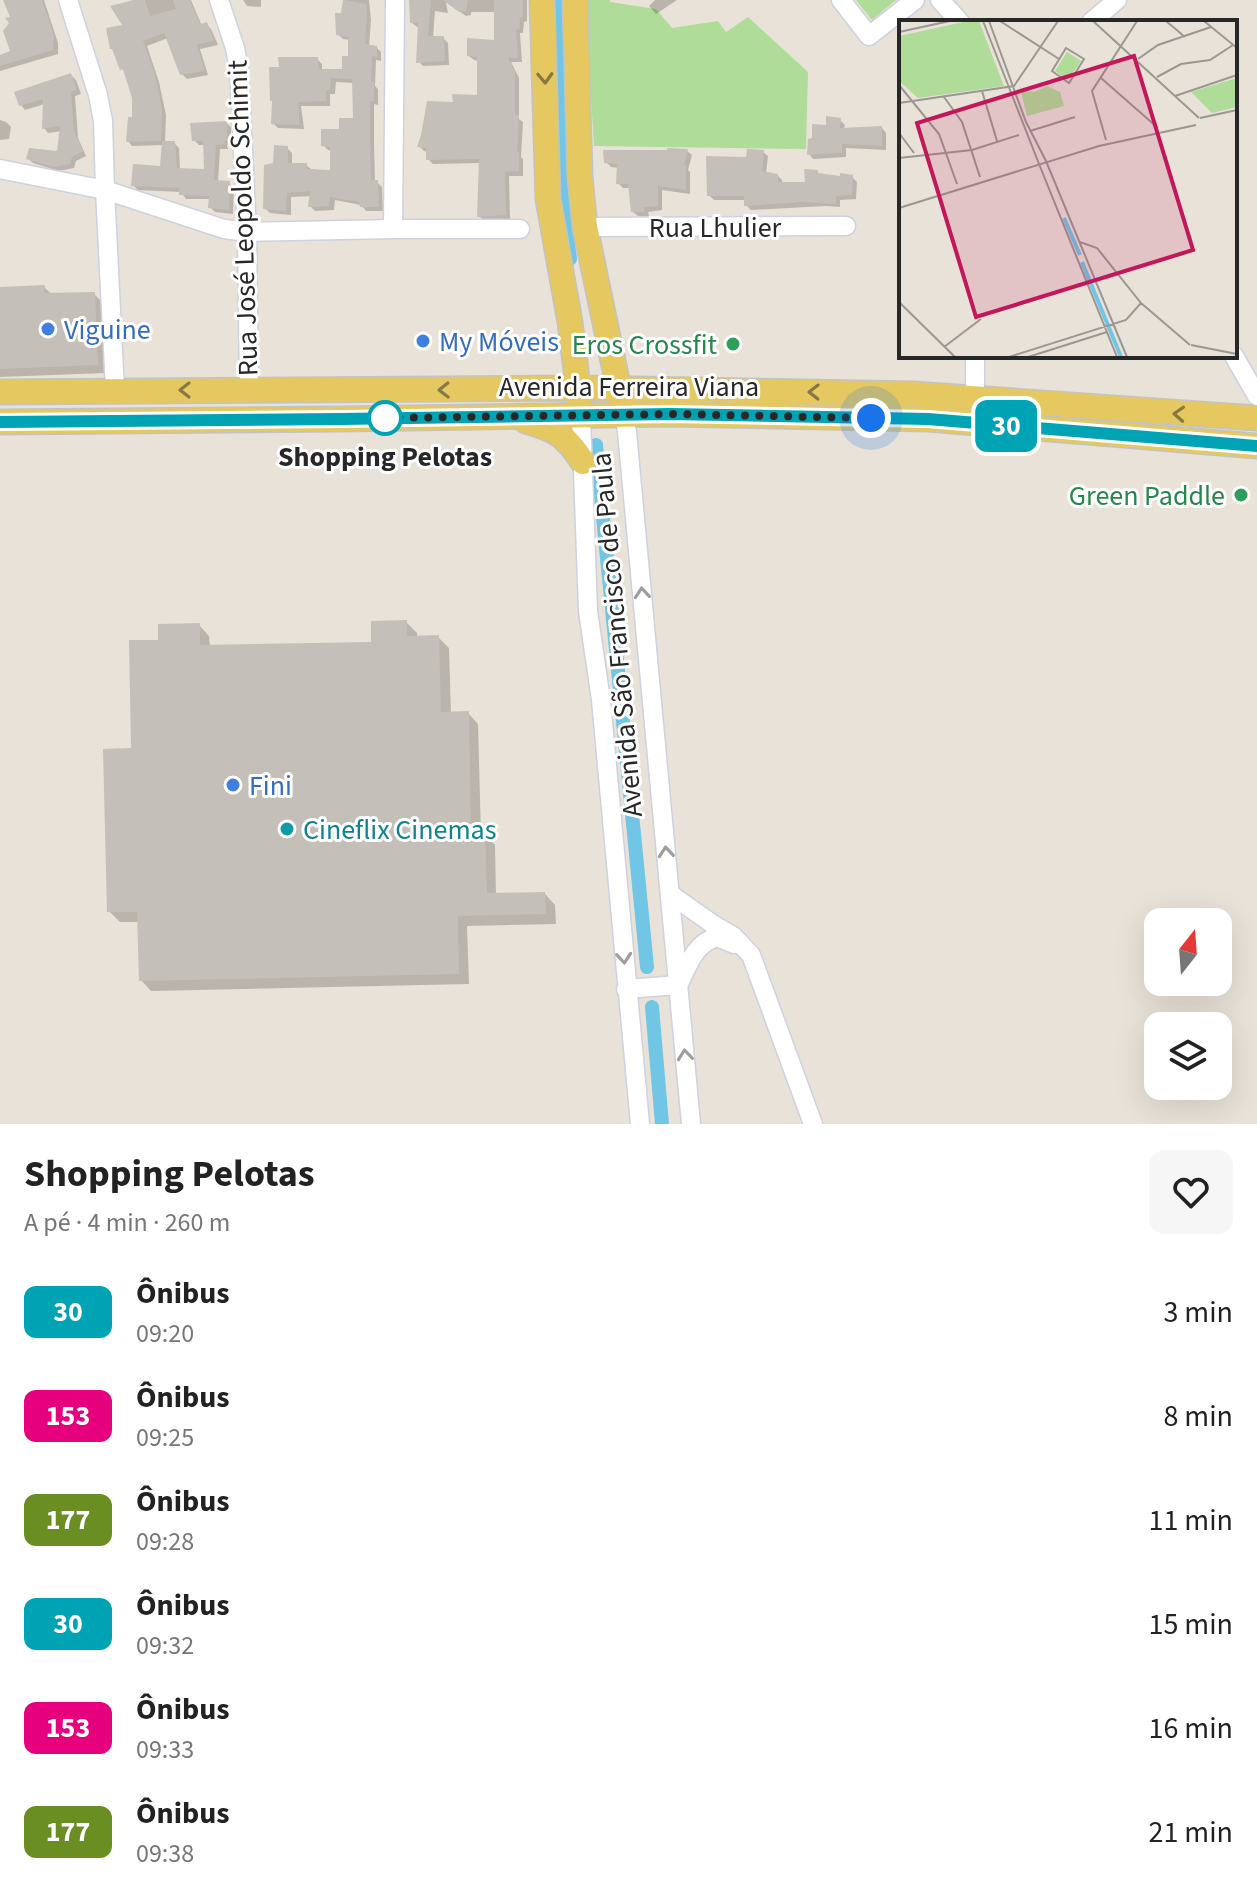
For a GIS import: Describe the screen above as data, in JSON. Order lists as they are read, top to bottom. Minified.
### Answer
{"streets":{"main road":["Avenida Ferreira Viana","Avenida São Francisco de Paula"],"street":["Rua José Leopoldo Schimit","Rua Lhulier"]},"crossings":[["Rua José Leopoldo Schimit","Avenida Ferreira Viana"],["Rua Lhulier","Avenida São Francisco de Paula"],["Avenida Ferreira Viana","Avenida São Francisco de Paula"]],"places":["Viguine","My Móveis","Eros Crossfit","Shopping Pelotas","Green Paddle","Fini","Cineflix Cinemas"],"lines":["bus line 30"],"north":"top","page":{"on_map":"30","heading":["Shopping Pelotas","A pé · 4 min · 260 m"],"list":[{"mark":"30","name":"Ônibus","note":"09:20","value":"3 min"},{"mark":"153","name":"Ônibus","note":"09:25","value":"8 min"},{"mark":"177","name":"Ônibus","note":"09:28","value":"11 min"},{"mark":"30","name":"Ônibus","note":"09:32","value":"15 min"},{"mark":"153","name":"Ônibus","note":"09:33","value":"16 min"},{"mark":"177","name":"Ônibus","note":"09:38","value":"21 min"}]}}
